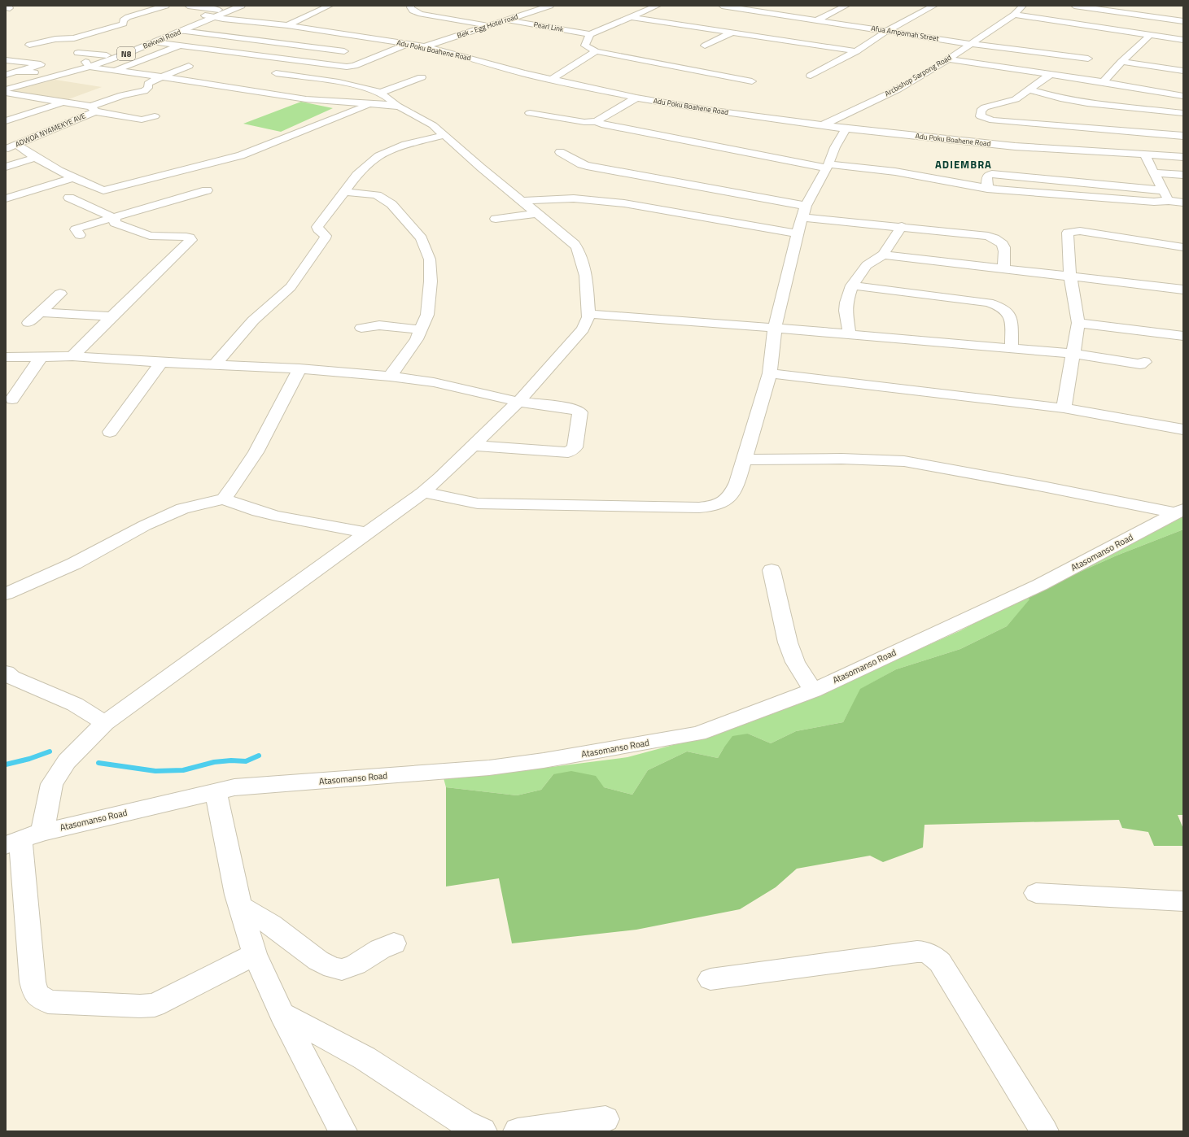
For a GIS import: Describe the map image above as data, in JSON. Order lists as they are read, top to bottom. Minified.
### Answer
{"streets":{"main road":["Bek - Egg Hotel road","Pearl Link","Afua Ampomah Street","Bekwai Road","Adu Poku Boahene Road","N8","Arcbishop Sarpong Road","ADWOA NYAMEKYE AVE","Atasomanso Road"]},"crossings":[["Bek - Egg Hotel road","Pearl Link"],["Bek - Egg Hotel road","Adu Poku Boahene Road"],["Afua Ampomah Street","Arcbishop Sarpong Road"],["Bekwai Road","Adu Poku Boahene Road"],["Adu Poku Boahene Road","Arcbishop Sarpong Road"]],"districts":["ADIEMBRA"]}
